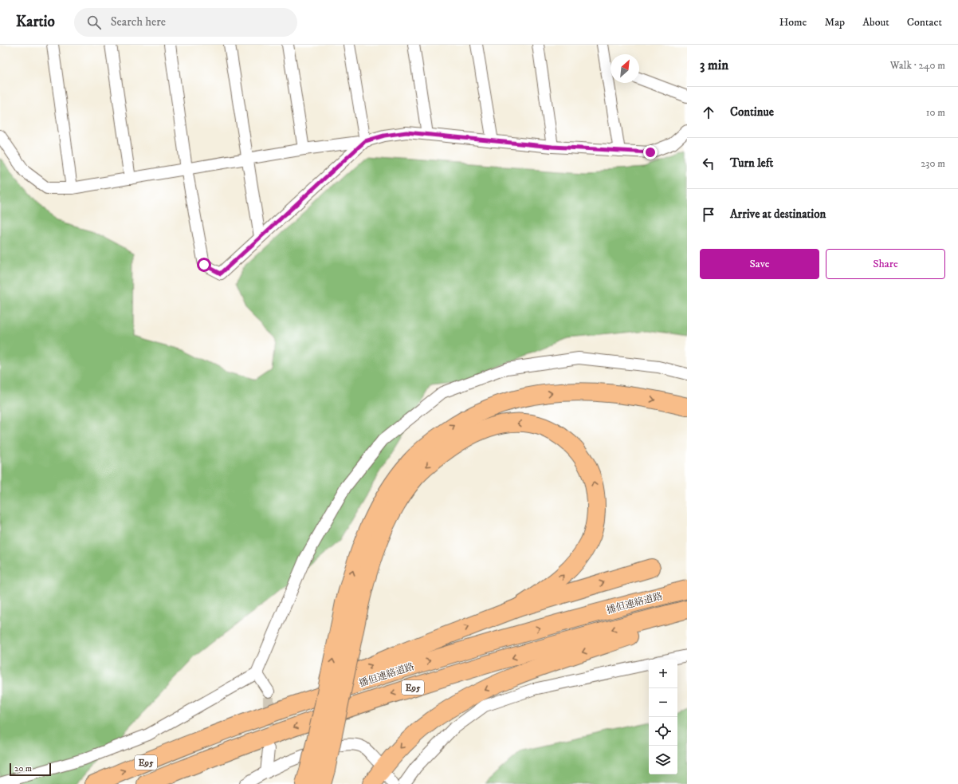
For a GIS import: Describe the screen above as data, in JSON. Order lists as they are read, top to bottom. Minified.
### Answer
{"streets":{"highway":["播但連絡道路","E95"]},"scale_bar":"20 m","north":"top right","page":{"header":"Kartio","search":"Search here","nav":["Home","Map","About","Contact"],"heading":["3 min","Walk · 240 m"],"list":[["Continue","10 m"],["Turn left","230 m"],"Arrive at destination"],"buttons":["Save","Share"],"map_buttons":["+","−"],"scale":"20 m"}}
